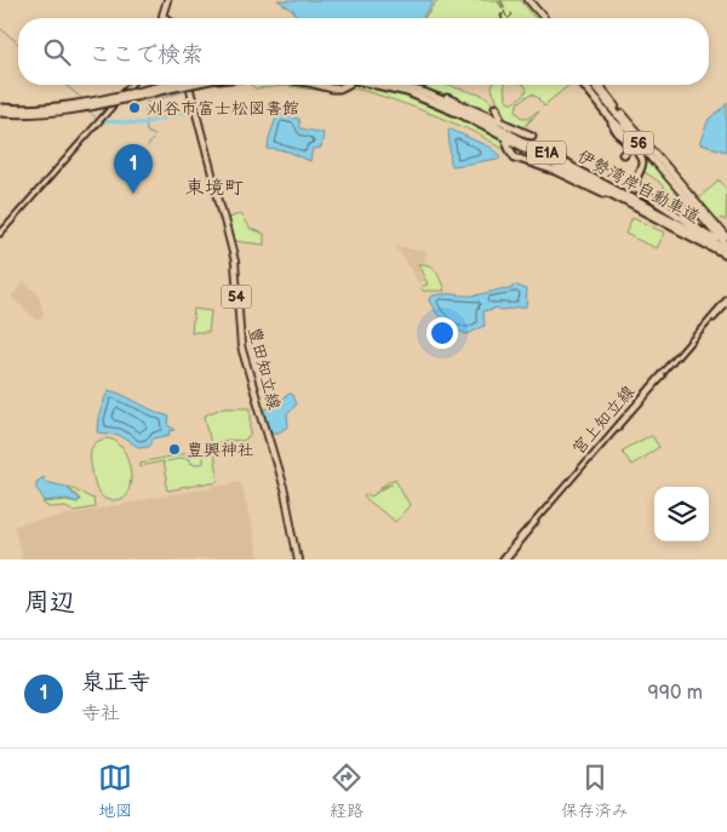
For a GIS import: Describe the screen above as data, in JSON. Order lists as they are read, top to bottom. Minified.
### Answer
{"streets":{"highway":["E1A","伊勢湾岸自動車道"],"main road":["56","54","豊田知立線","宮上知立線"]},"crossings":[["56","伊勢湾岸自動車道"]],"districts":["東境町"],"places":["刈谷市富士松図書館","豊興神社"],"page":{"search":"ここで検索","pins":"1","heading":"周辺","list":[{"mark":"1","name":"泉正寺","note":"寺社","value":"990 m"}],"nav":["地図","経路","保存済み"]}}
